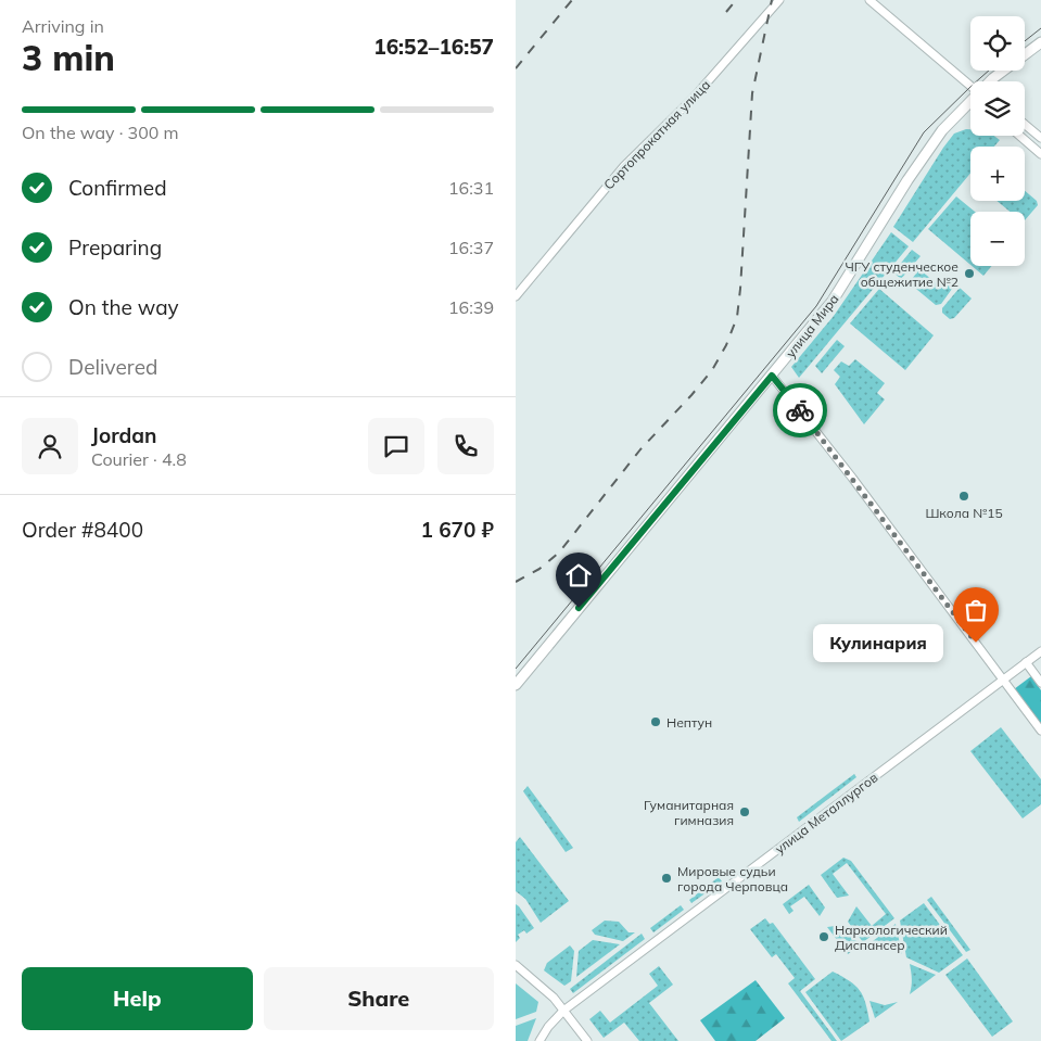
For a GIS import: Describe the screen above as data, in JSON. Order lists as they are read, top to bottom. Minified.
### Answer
{"streets":{"main road":["улица Мира"],"street":["Сортопрокатная улица","улица Металлургов"]},"places":["ЧГУ студенческое общежитие №2","Школа №15","Кулинария","Нептун","Гуманитарная гимназия","Мировые судьи города Черповца","Наркологический Диспансер"],"page":{"heading":["3 min","Arriving in","16:52–16:57"],"panel":["Jordan","Courier · 4.8","Order #8400","1 670 ₽"],"map_buttons":["+","−"],"bar":"On the way · 300 m","list":[["Confirmed","16:31"],["Preparing","16:37"],["On the way","16:39"],"Delivered"],"bubble":"Кулинария","buttons":["Help","Share"]}}
